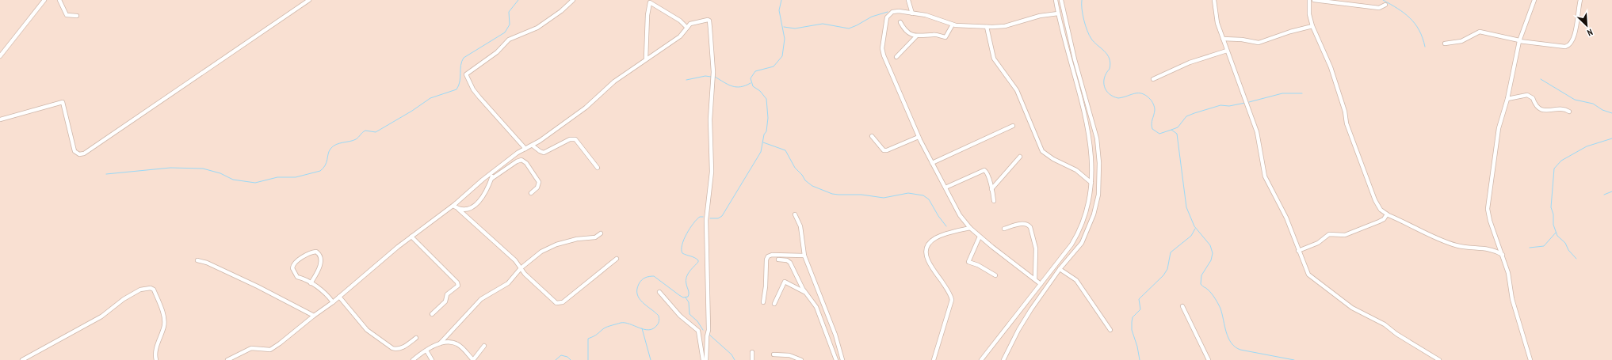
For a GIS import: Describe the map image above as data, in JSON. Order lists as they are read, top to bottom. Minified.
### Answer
{"north":"bottom right"}
